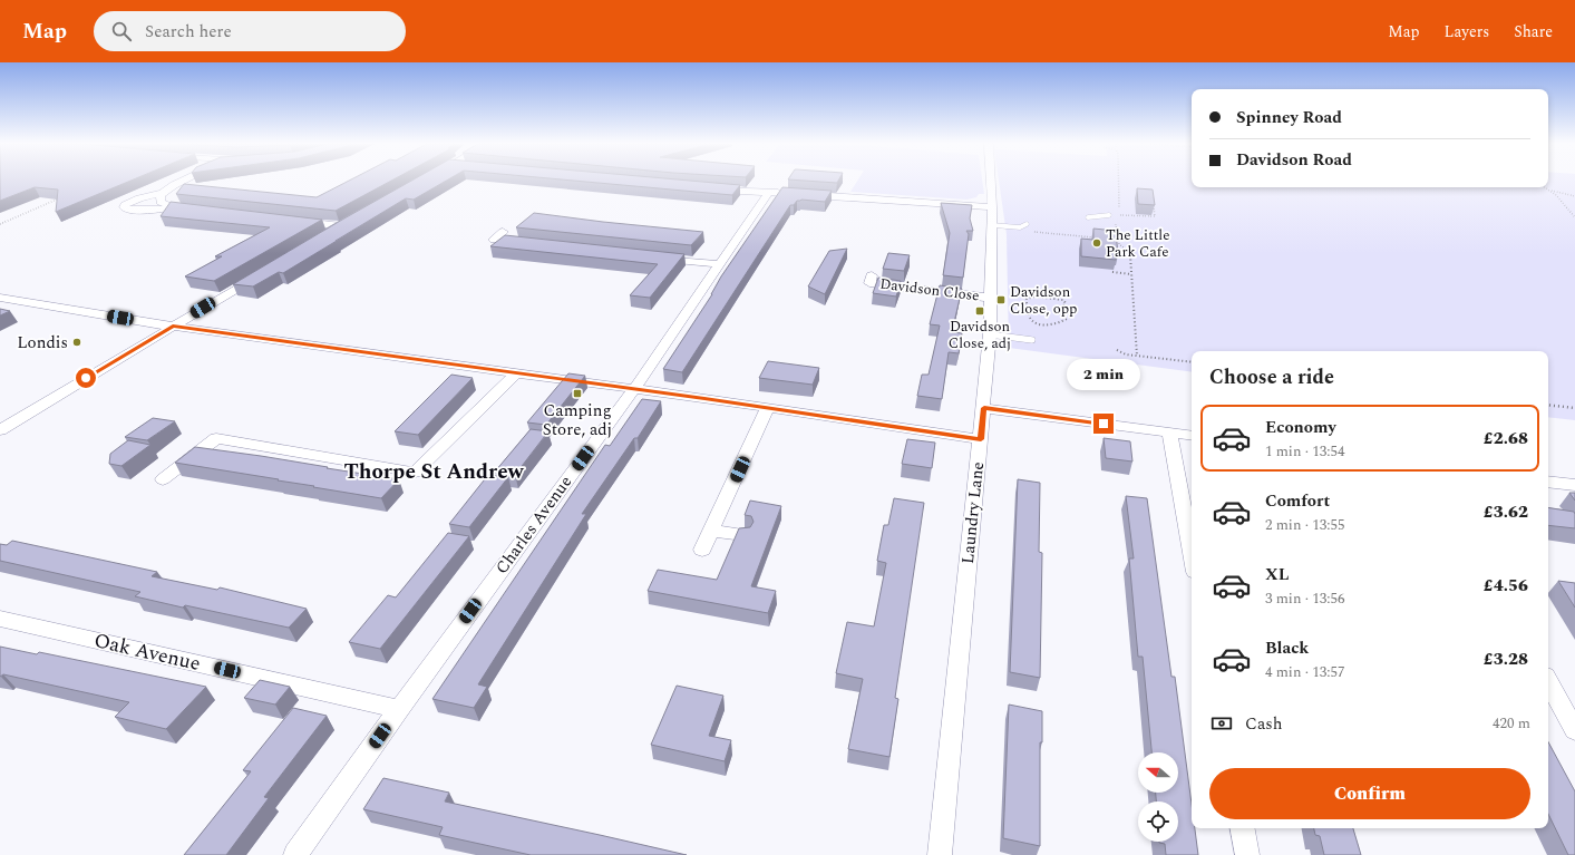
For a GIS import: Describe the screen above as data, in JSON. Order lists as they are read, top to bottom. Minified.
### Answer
{"streets":{"street":["Davidson Close","Laundry Lane","Charles Avenue","Oak Avenue"]},"crossings":[["Davidson Close","Laundry Lane"],["Charles Avenue","Oak Avenue"]],"districts":["Thorpe St Andrew"],"places":{"other":["The Little Park Cafe","Londis"],"transit":["Davidson Close, opp","Davidson Close, adj","Camping Store, adj"]},"north":"left","page":{"header":"Map","search":"Search here","nav":["Map","Layers","Share"],"banner":["Spinney Road","Davidson Road"],"heading":"Choose a ride","bubble":"2 min","list":[{"name":"Economy","note":"1 min · 13:54","value":"£2.68"},{"name":"Comfort","note":"2 min · 13:55","value":"£3.62"},{"name":"XL","note":"3 min · 13:56","value":"£4.56"},{"name":"Black","note":"4 min · 13:57","value":"£3.28"}],"pay":["Cash","420 m"],"buttons":"Confirm"}}
